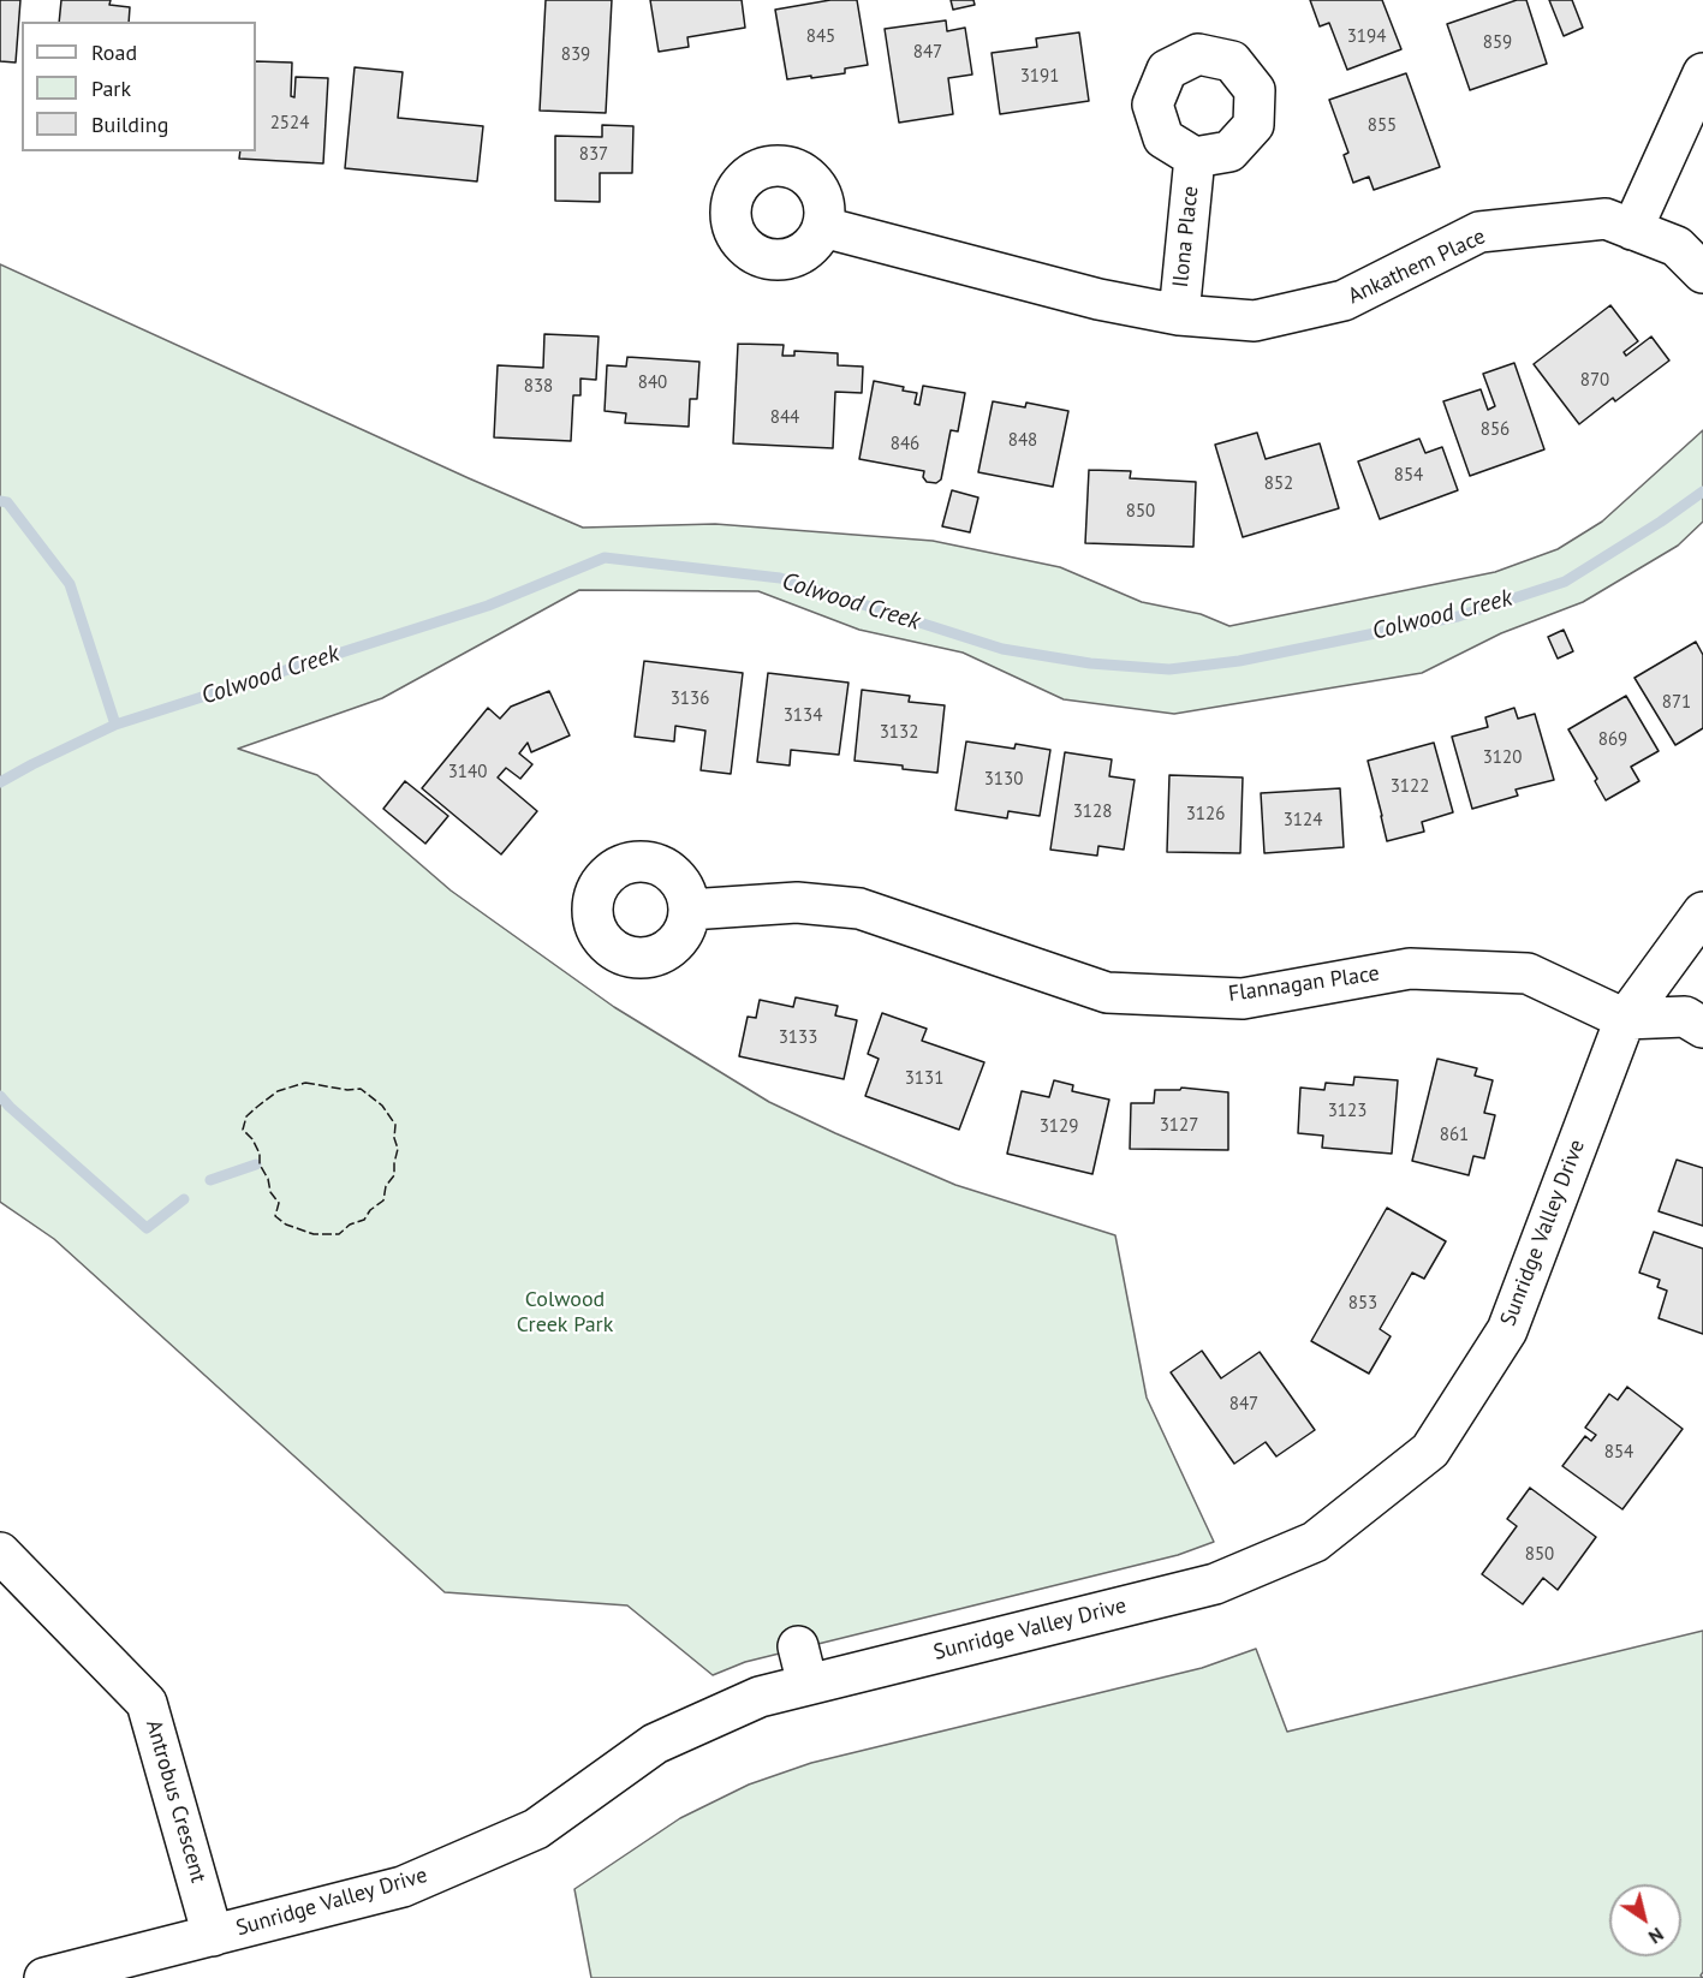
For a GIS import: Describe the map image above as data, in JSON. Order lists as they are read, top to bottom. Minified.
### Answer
{"streets":{"street":["Ilona Place","Ankathem Place","Flannagan Place","Sunridge Valley Drive","Antrobus Crescent"]},"crossings":[["Ilona Place","Ankathem Place"],["Flannagan Place","Sunridge Valley Drive"],["Sunridge Valley Drive","Antrobus Crescent"]],"water":["Colwood Creek"],"parks":["Colwood Creek Park"],"house_numbers":["845","3194","859","847","839","3191","2524","855","837","870","840","838","844","856","848","846","854","852","850","3136","871","3134","3132","869","3120","3140","3130","3122","3128","3126","3124","3133","3131","3123","3127","3129","861","853","847","854","850"],"legend":["Road","Park","Building"],"north":"bottom right"}
